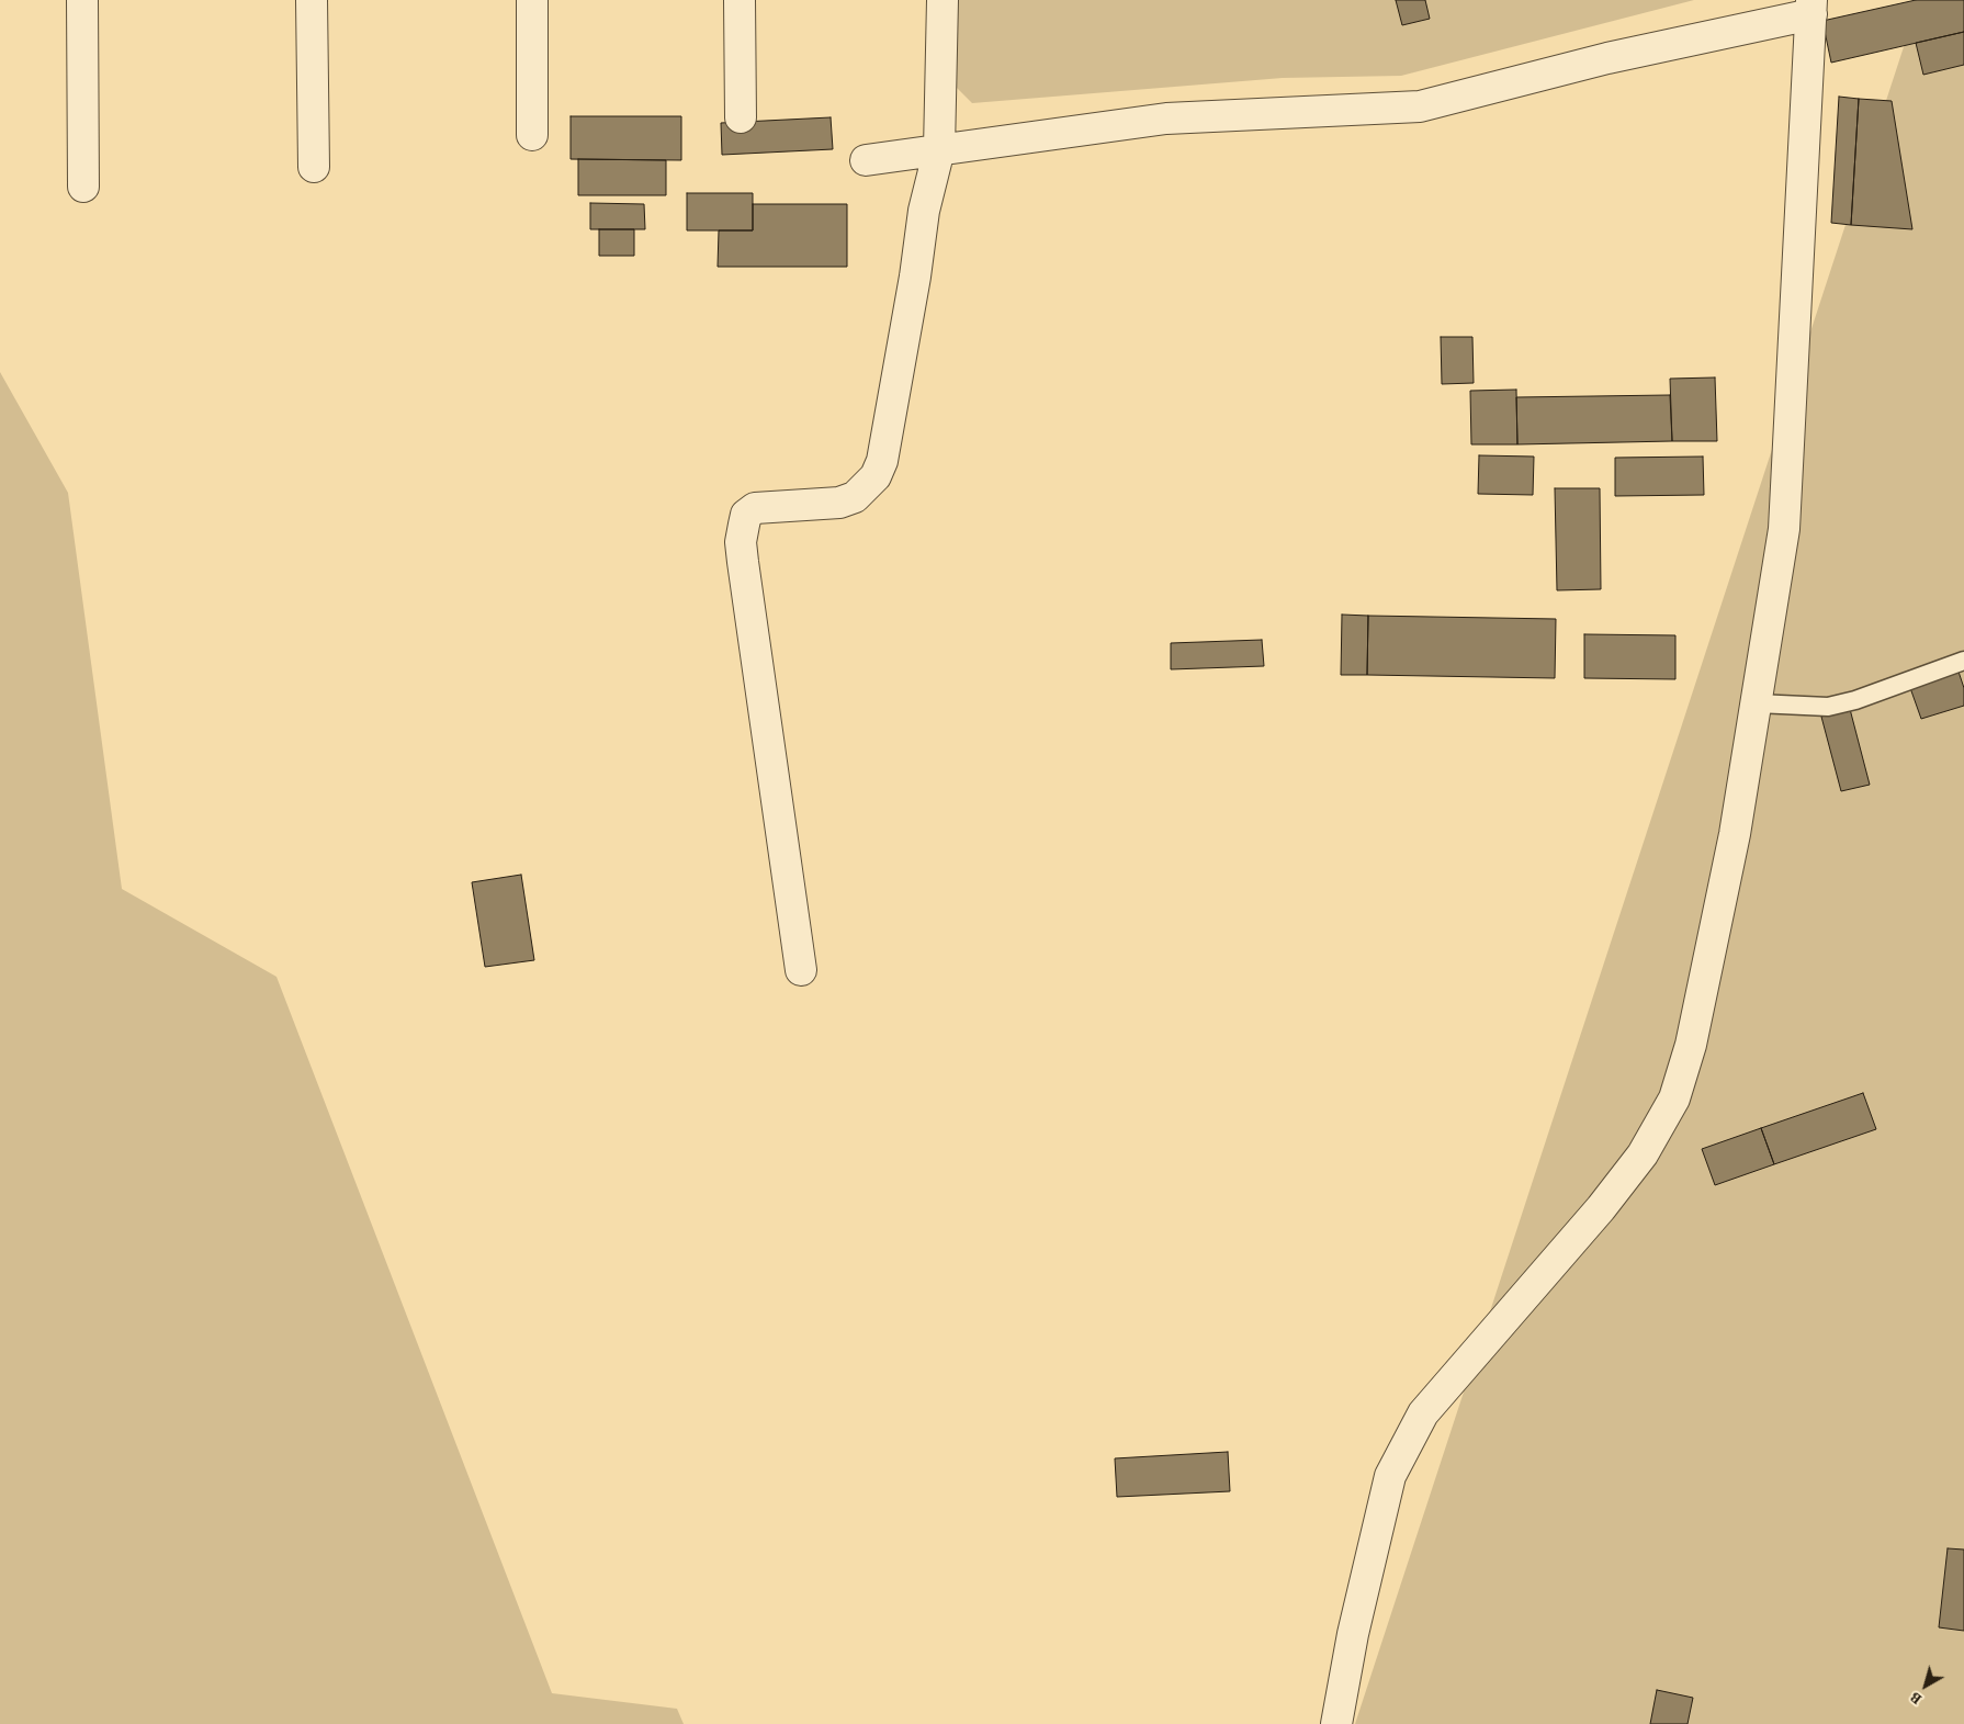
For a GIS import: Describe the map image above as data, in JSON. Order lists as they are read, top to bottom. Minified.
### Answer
{"north":"bottom left"}
